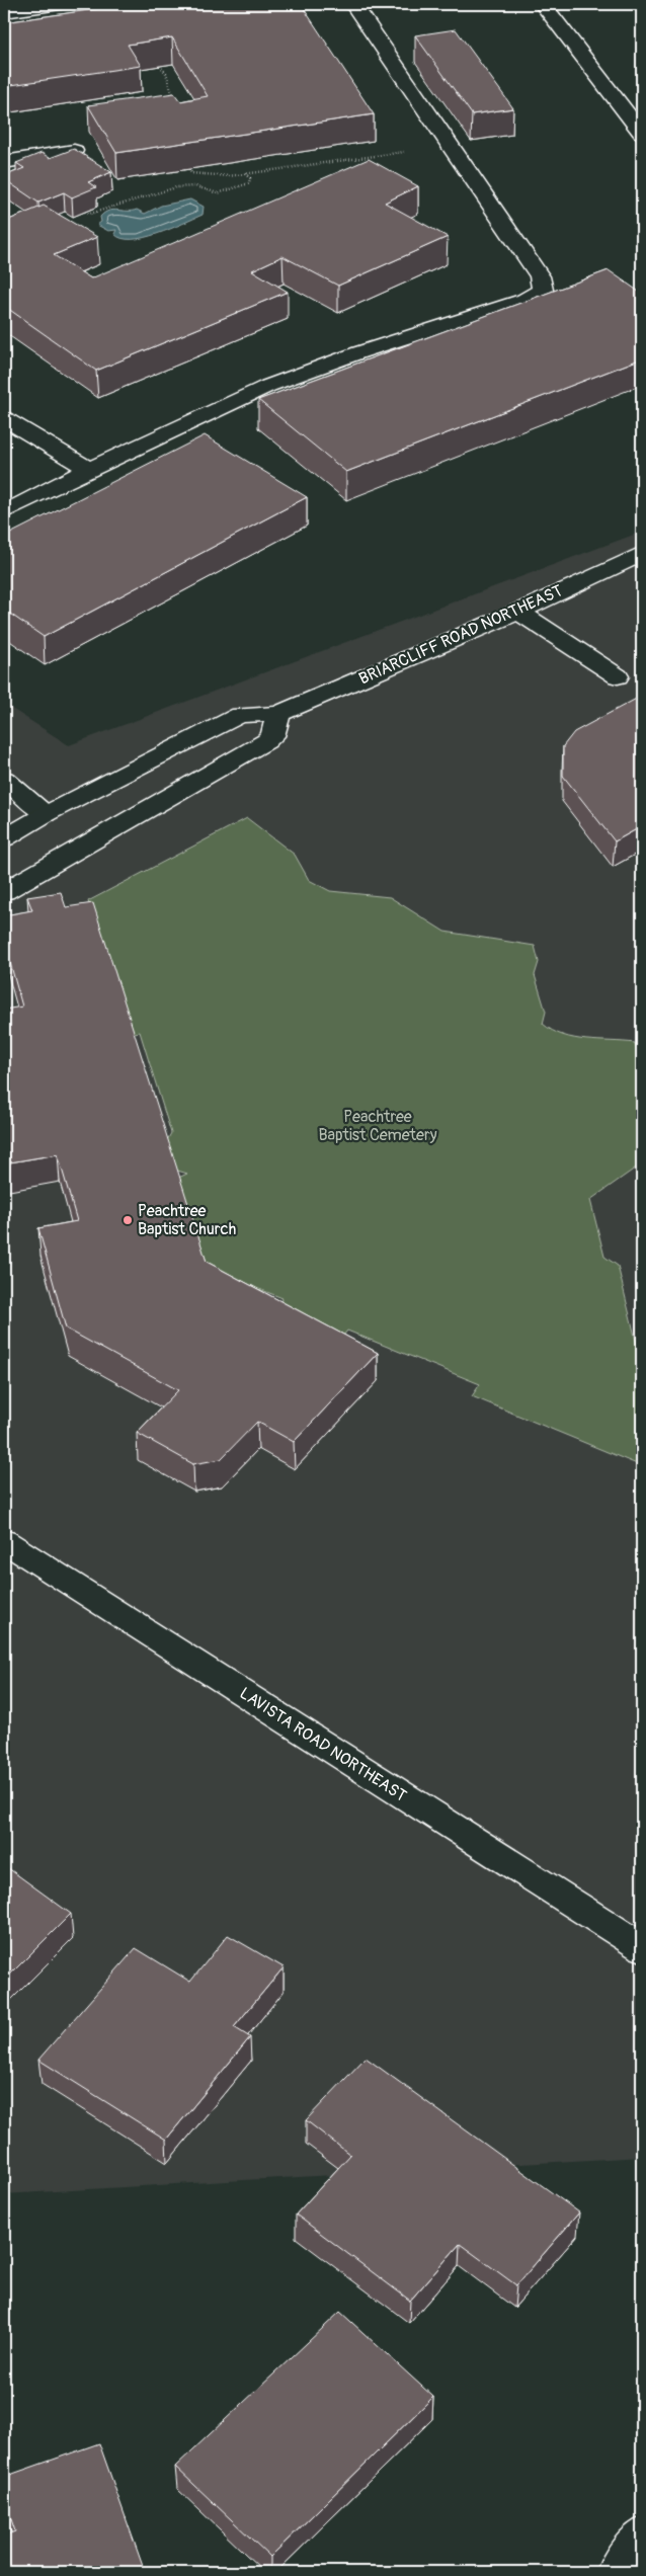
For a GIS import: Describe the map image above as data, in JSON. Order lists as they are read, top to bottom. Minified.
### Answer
{"streets":{"street":["BRIARCLIFF ROAD NORTHEAST","LAVISTA ROAD NORTHEAST"]},"parks":["Peachtree Baptist Cemetery"],"places":["Peachtree Baptist Church"]}
